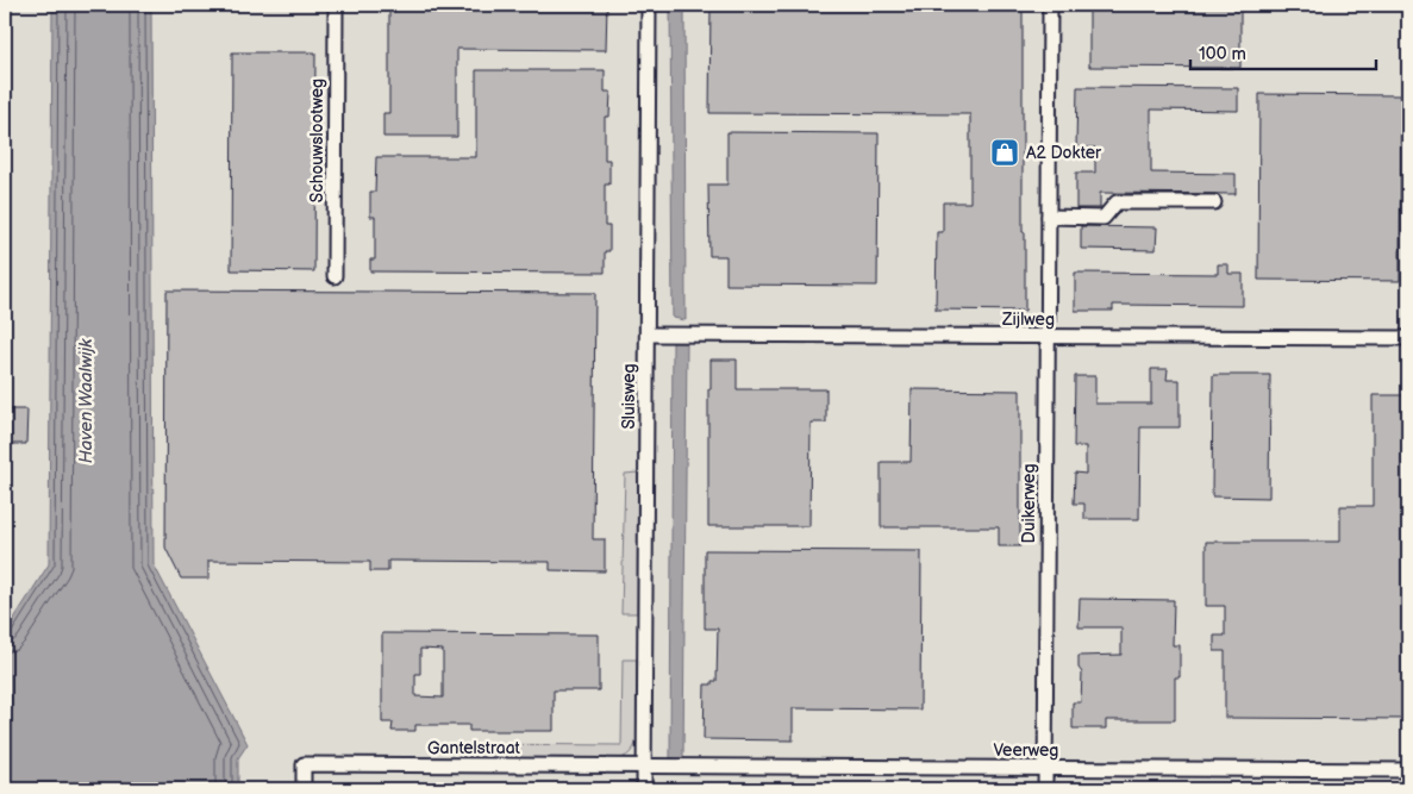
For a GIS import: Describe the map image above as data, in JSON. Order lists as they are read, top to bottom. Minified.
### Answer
{"streets":{"street":["Schouwslootweg","Zijlweg","Sluisweg","Duikerweg","Gantelstraat","Veerweg"]},"crossings":[["Zijlweg","Sluisweg"],["Zijlweg","Duikerweg"],["Sluisweg","Gantelstraat"],["Sluisweg","Veerweg"],["Duikerweg","Veerweg"],["Gantelstraat","Veerweg"]],"water":["Haven Waalwijk"],"places":{"shop":["A2 Dokter"]},"scale_bar":"100 m"}
